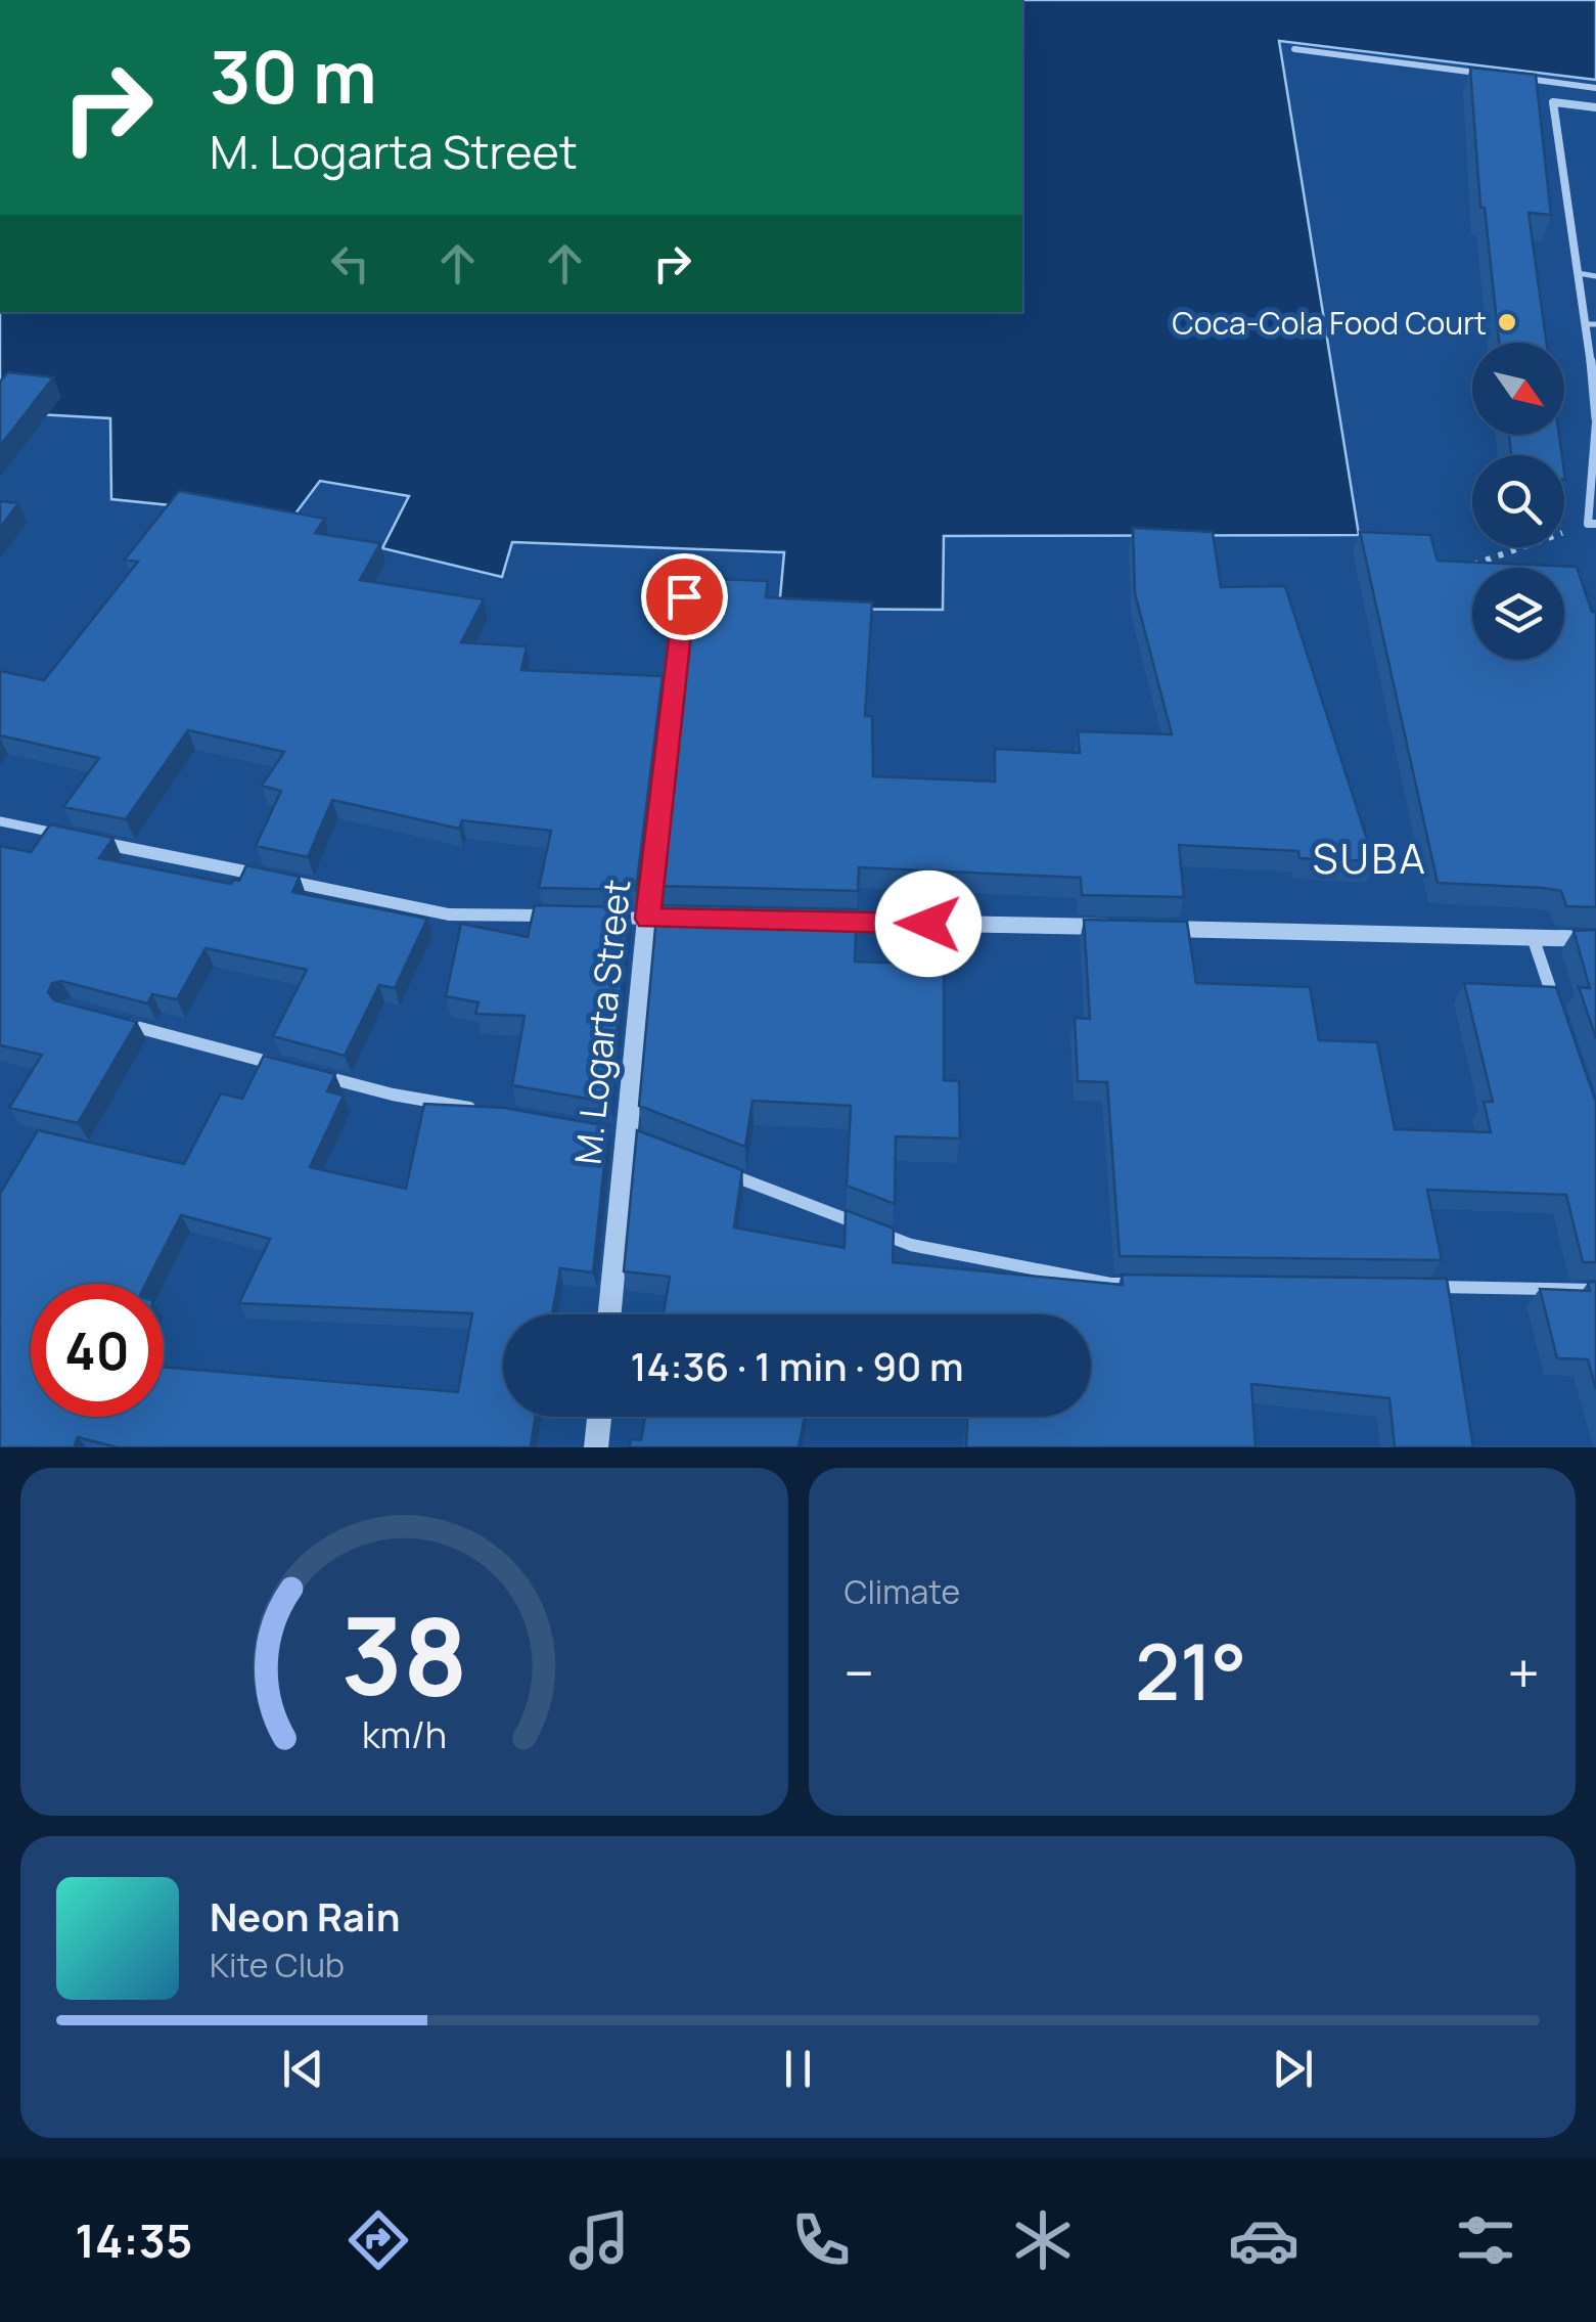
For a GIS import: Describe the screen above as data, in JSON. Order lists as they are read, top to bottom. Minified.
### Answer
{"streets":{"street":["M. Logarta Street"]},"districts":["SUBA"],"places":["Coca-Cola Food Court"],"north":"bottom right","page":{"turn":["30 m","M. Logarta Street"],"limit":"40","trip":"14:36 · 1 min · 90 m","tile":"Climate","heat":["−","21°","+"],"song":["Neon Rain","Kite Club"],"tabs":"14:35","gauge":["38","km/h"]}}
